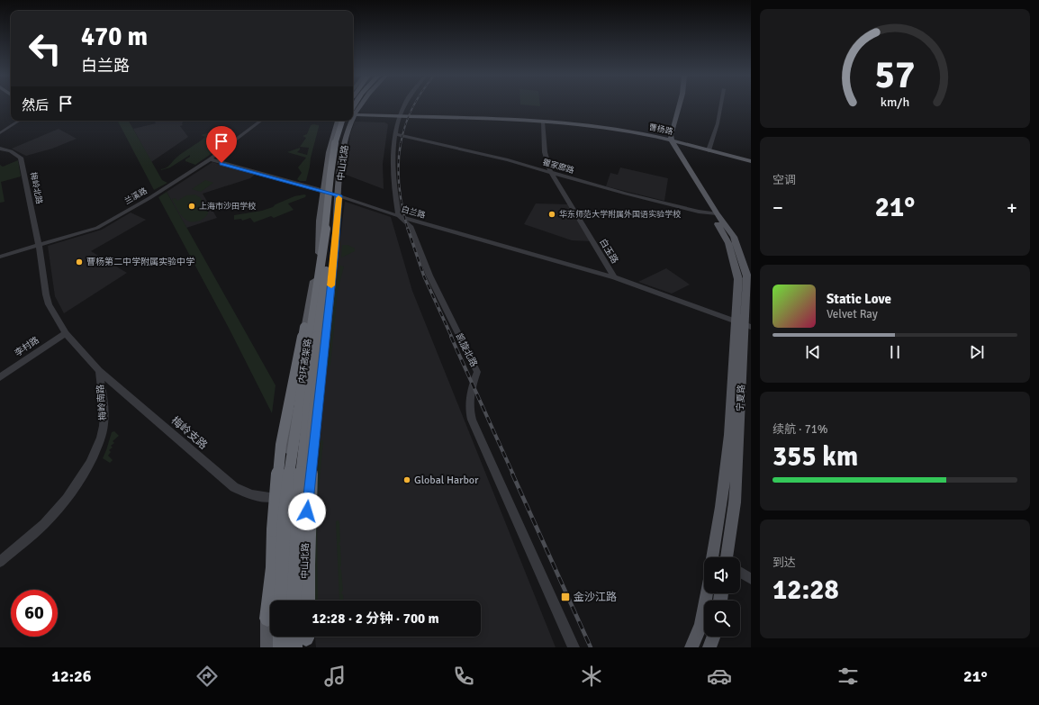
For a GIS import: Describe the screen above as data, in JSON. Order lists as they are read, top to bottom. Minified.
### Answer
{"streets":{"highway":["内环高架路"],"main road":["曹杨路","中山北路","宁夏路"],"street":["瞿家廊路","梅岭北路","兰溪路","白兰路","白玉路","李村路","凯旋北路","梅岭南路","梅岭支路"]},"crossings":[["曹杨路","白玉路"],["曹杨路","宁夏路"],["中山北路","白兰路"],["中山北路","梅岭支路"],["瞿家廊路","白玉路"],["瞿家廊路","宁夏路"],["梅岭北路","兰溪路"],["兰溪路","白兰路"],["白兰路","白玉路"],["白兰路","凯旋北路"],["白玉路","宁夏路"],["梅岭南路","梅岭支路"]],"places":{"other":["上海市沙田学校","华东师范大学附属外国语实验学校","曹杨第二中学附属实验中学","Global Harbor"],"transit":["金沙江路"]},"page":{"turn":["470 m","白兰路"],"then":"然后","tile":["空调",["续航 · 71%","355 km"],["到达","12:28"]],"heat":["−","21°","+"],"song":["Static Love","Velvet Ray"],"limit":"60","trip":"12:28 · 2 分钟 · 700 m","tabs":["12:26","21°"],"gauge":["57","km/h"]}}
